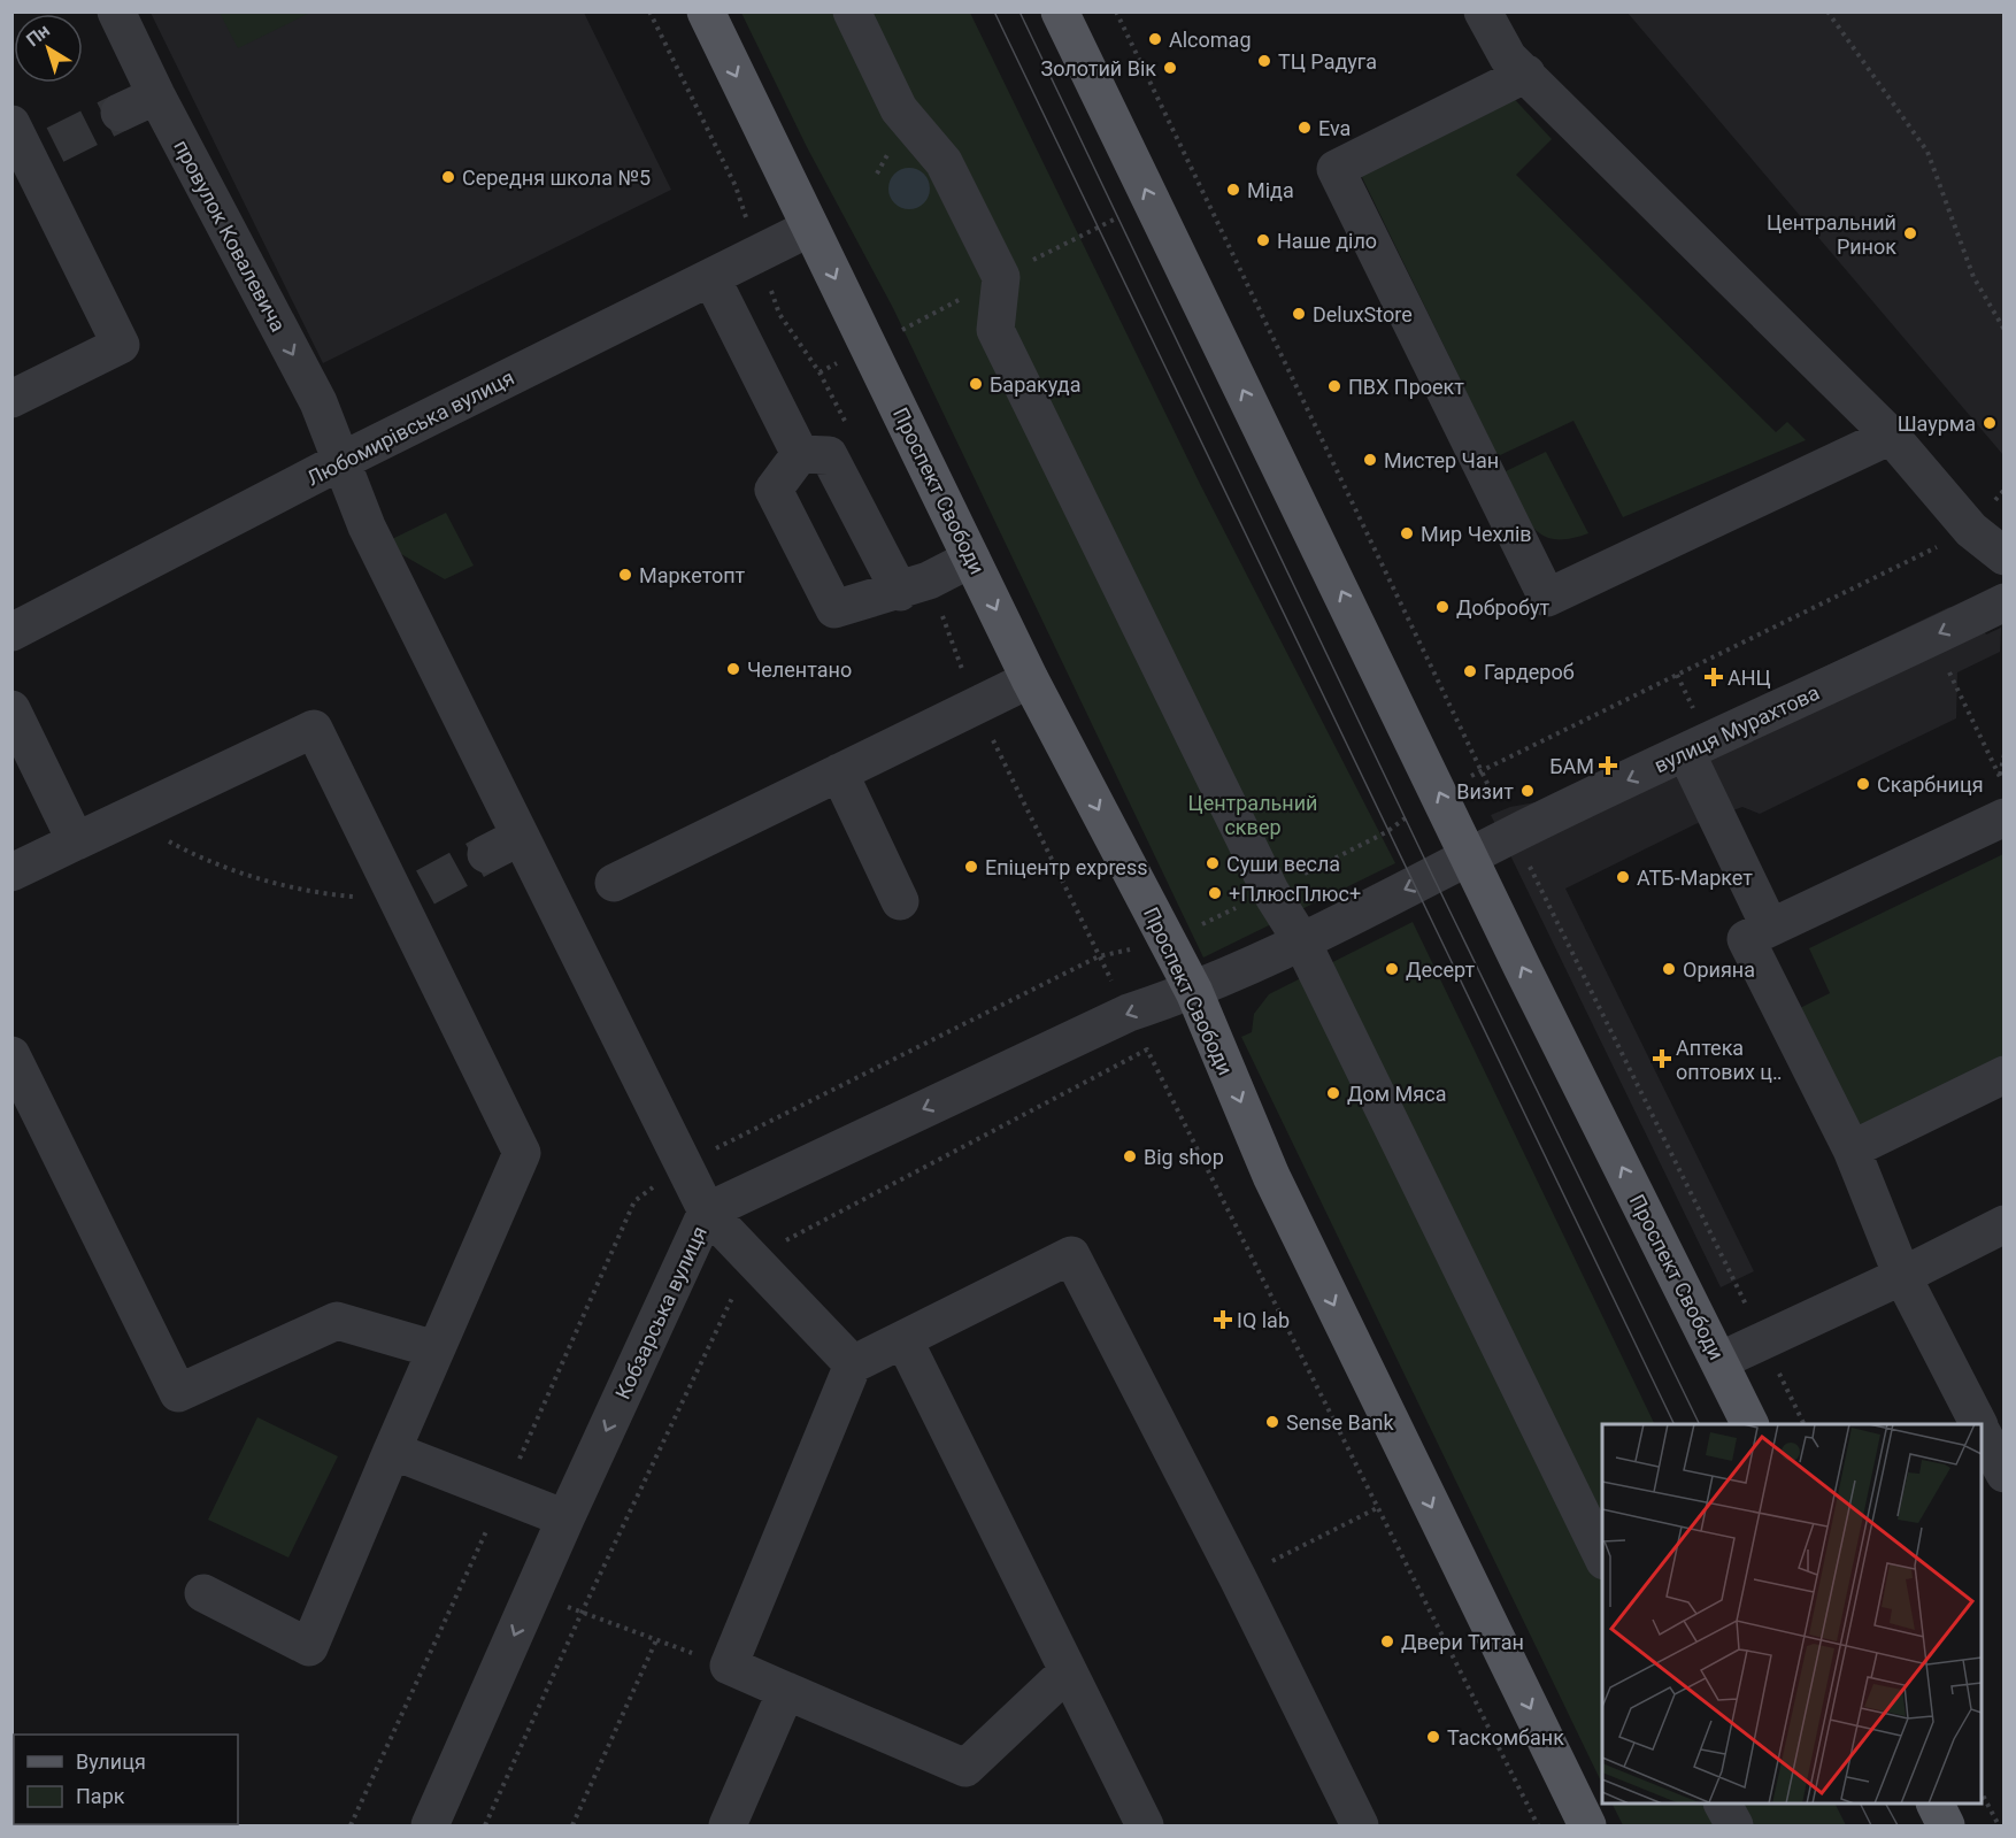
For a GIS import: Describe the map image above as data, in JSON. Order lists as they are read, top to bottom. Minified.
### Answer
{"streets":{"main road":["Проспект Свободи"],"street":["провулок Ковалевича","Любомирівська вулиця","вулиця Мурахтова","Кобзарська вулиця"]},"crossings":[["провулок Ковалевича","Любомирівська вулиця"],["провулок Ковалевича","Кобзарська вулиця"],["Любомирівська вулиця","Проспект Свободи"],["Проспект Свободи","вулиця Мурахтова"],["Проспект Свободи","Кобзарська вулиця"],["вулиця Мурахтова","Кобзарська вулиця"]],"one_way":["вулиця Мурахтова"],"parks":["Центральний сквер"],"places":{"other":["Alcomag","ТЦ Радуга","Золотий Вік","Eva","Середня школа №5","Міда","Центральний Ринок","Наше діло","DeluxStore","Баракуда","ПВХ Проект","Шаурма","Мистер Чан","Мир Чехлів","Маркетопт","Добробут","Челентано","Гардероб","Скарбниця","Визит","Суши весла","Епіцентр express","АТБ-Маркет","+ПлюсПлюс+","Десерт","Орияна","Дом Мяса","Big shop","Sense Bank","Двери Титан","Таскомбанк"],"health":["АНЦ","БАМ","Аптека оптових ц‥","IQ lab"]},"legend":["Вулиця","Парк"],"north":"top left"}
